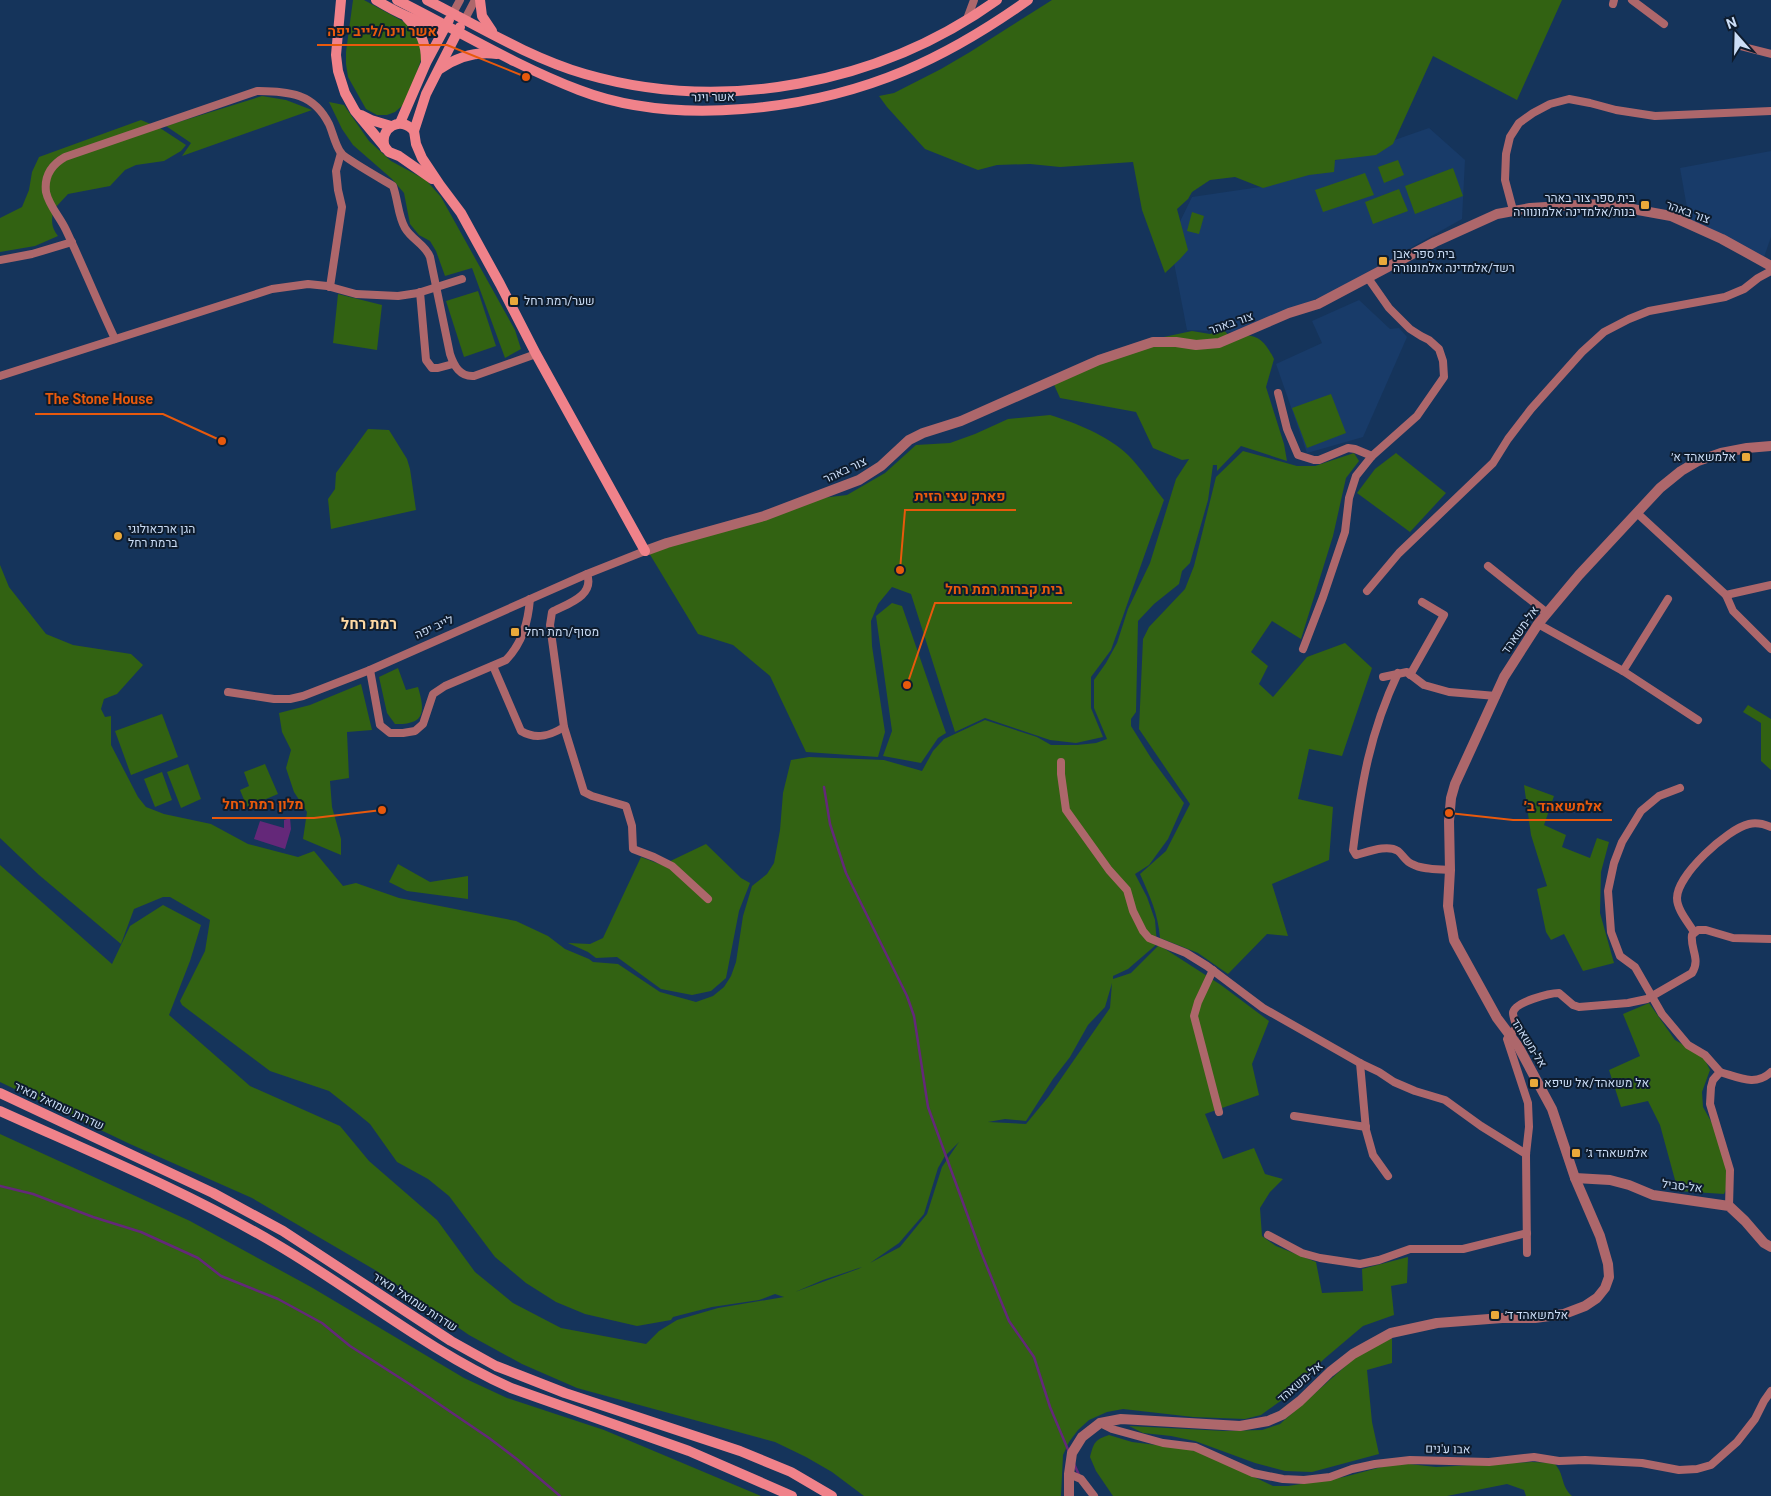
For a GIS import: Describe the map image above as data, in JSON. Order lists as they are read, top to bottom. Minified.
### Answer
{"streets":{"main road":["אשר וינר","שדרות שמואל מאיר"],"street":["צור באהר","לייב יפה","אל-משאהד","אל-סביל","אבו ע'נים"]},"crossings":[["צור באהר","לייב יפה"],["אל-משאהד","אל-סביל"],["אל-משאהד","אבו ע'נים"]],"districts":["רמת רחל"],"places":{"other":["אשר וינר/לייב יפה","The Stone House","הגן ארכאולוגי ברמת רחל","פארק עצי הזית","בית קברות רמת רחל","מלון רמת רחל","אלמשאהד ב׳"],"transit":["בית ספר צור באהר בנות/אלמדינה אלמונוורה","בית ספר אבן רשד/אלמדינה אלמונוורה","שער/רמת רחל","אלמשאהד א׳","מסוף/רמת רחל","אל משאהד/אל שיפא","אלמשאהד ג׳","אלמשאהד ד׳"]},"north":"top"}
